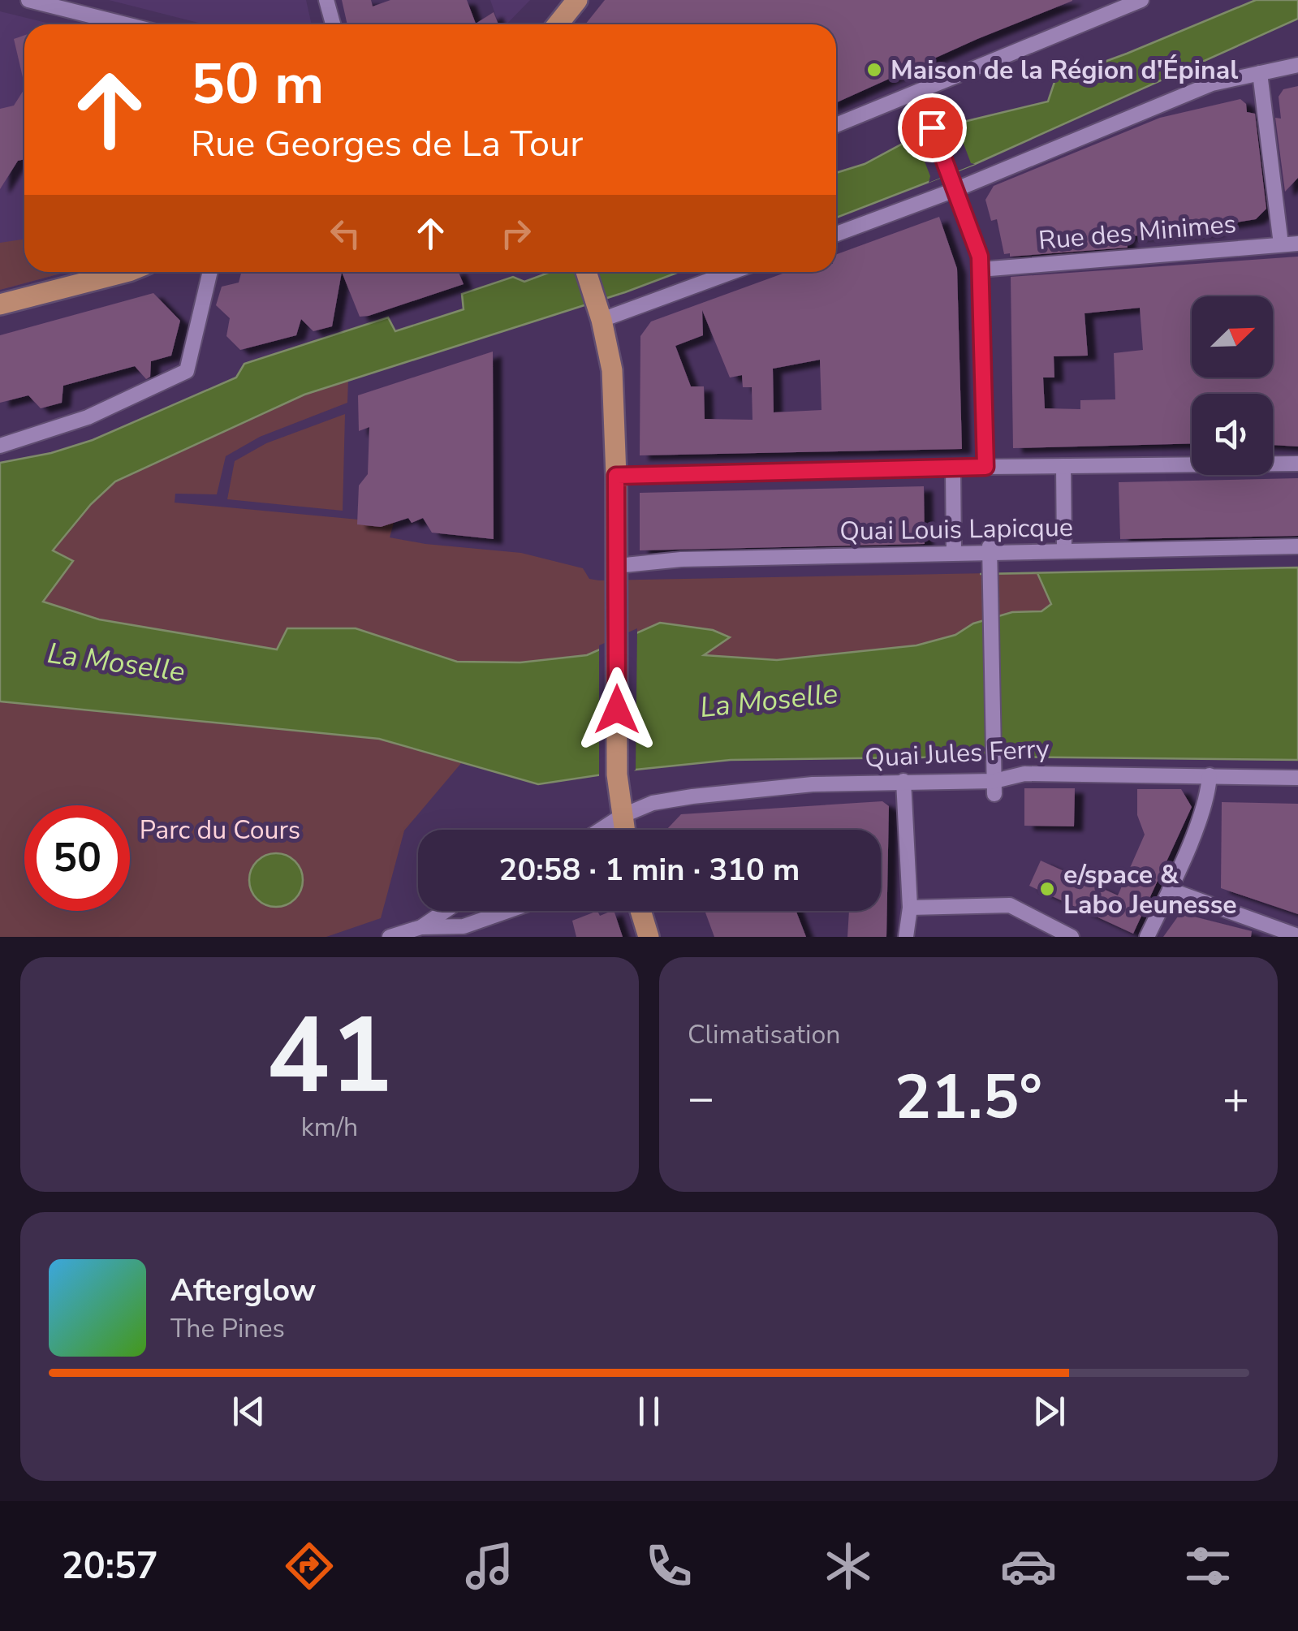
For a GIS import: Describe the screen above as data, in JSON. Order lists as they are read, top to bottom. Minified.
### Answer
{"streets":{"street":["Rue des Minimes","Quai Louis Lapicque","Quai Jules Ferry"]},"water":["La Moselle"],"parks":["Parc du Cours"],"places":["Maison de la Région d'Épinal","e/space & Labo Jeunesse"],"north":"top right","page":{"turn":["50 m","Rue Georges de La Tour"],"limit":"50","trip":"20:58 · 1 min · 310 m","tile":[["41","km/h"],"Climatisation"],"heat":["−","21.5°","+"],"song":["Afterglow","The Pines"],"tabs":"20:57"}}
